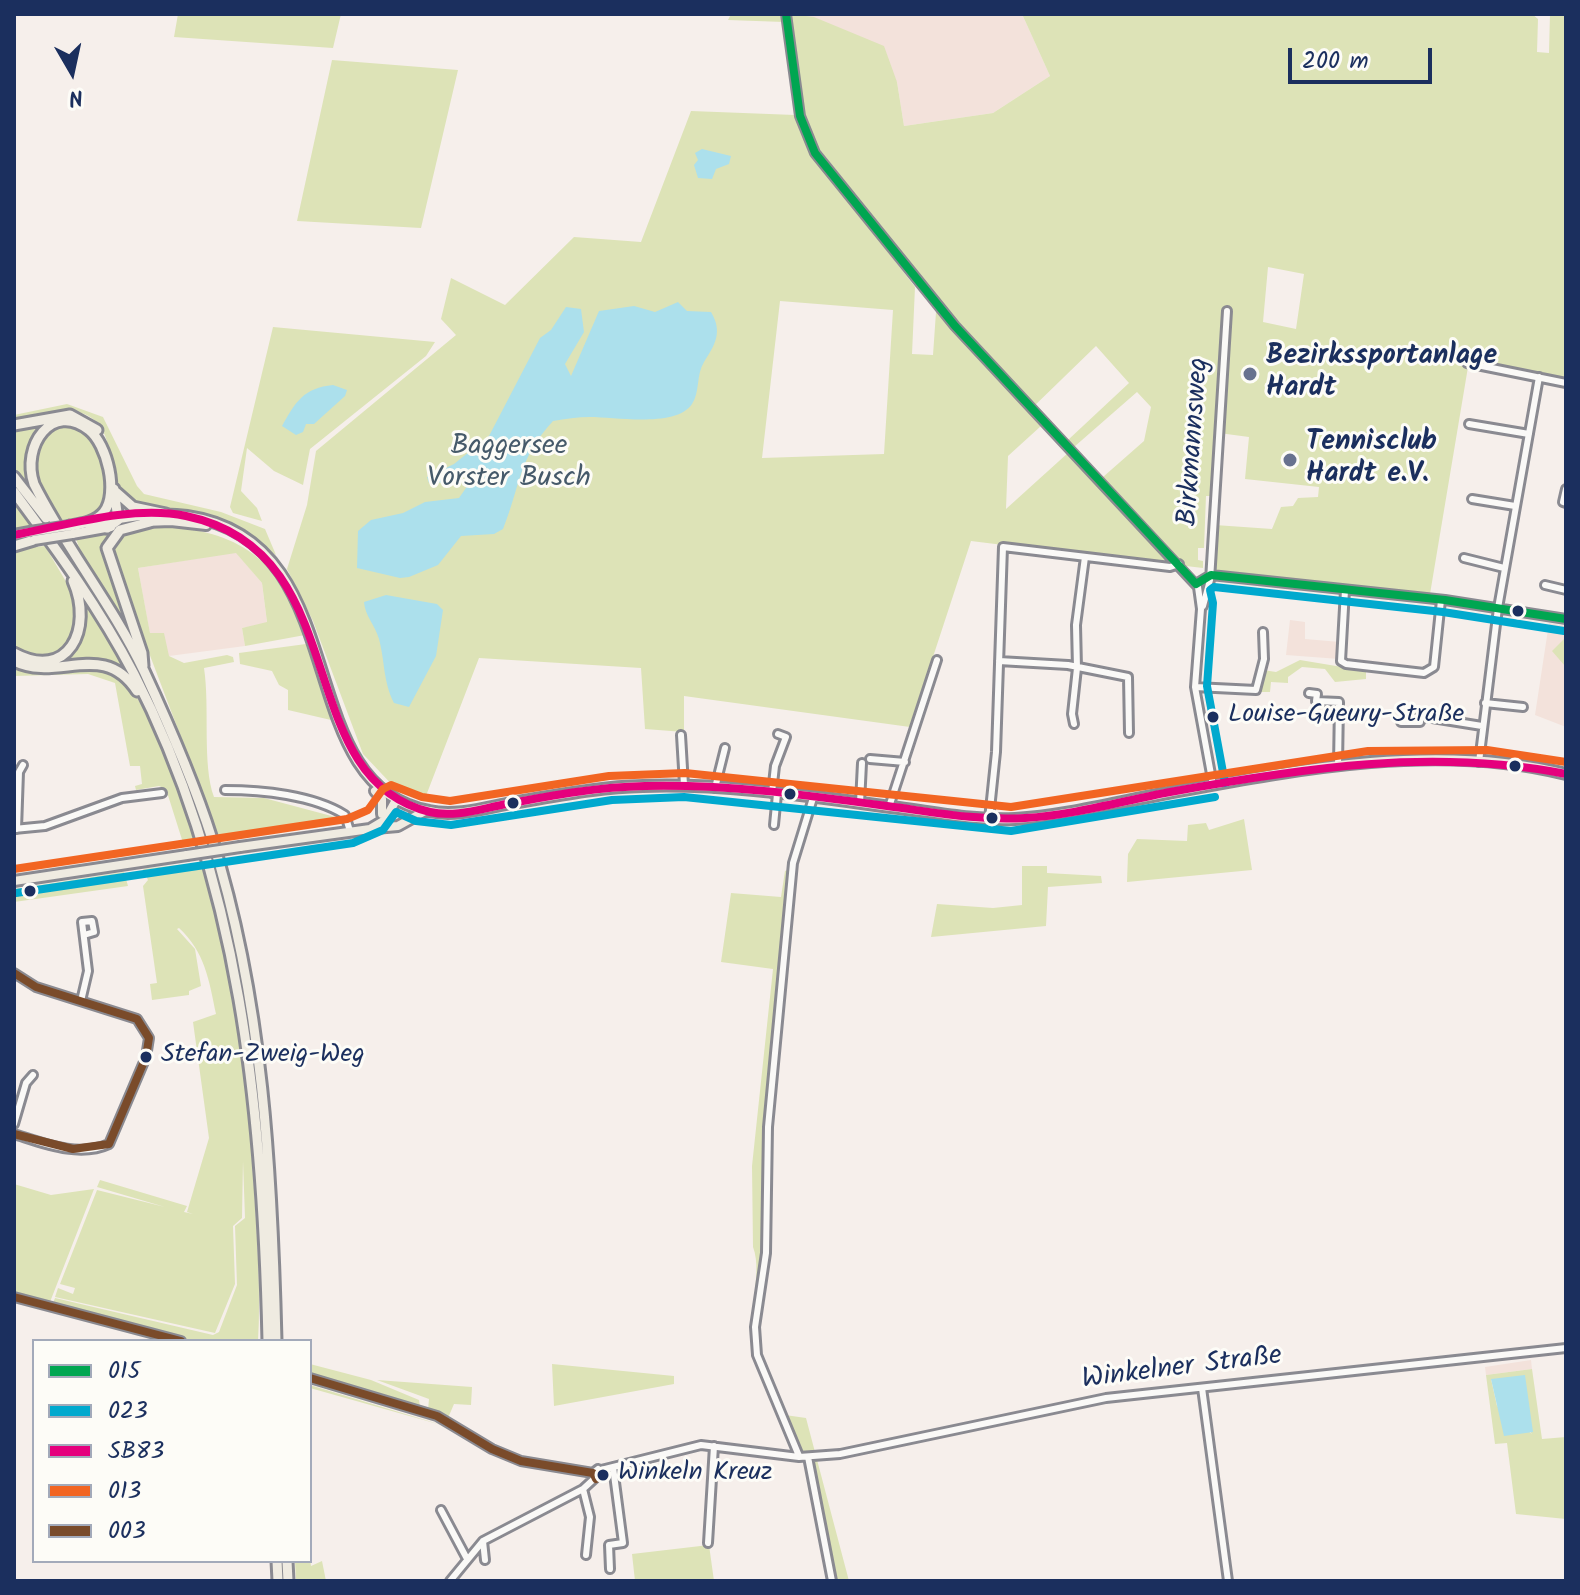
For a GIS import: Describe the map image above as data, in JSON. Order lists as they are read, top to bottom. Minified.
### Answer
{"streets":{"street":["Birkmannsweg","Winkelner Straße"]},"parks":["Baggersee Vorster Busch"],"places":["Bezirkssportanlage Hardt","Tennisclub Hardt e.V.","Louise-Gueury-Straße","Stefan-Zweig-Weg","Winkeln Kreuz"],"lines":["transit line 015","transit line SB83","transit line 023","transit line 013","transit line 003"],"legend":["015","023","SB83","013","003"],"scale_bar":"200 m","north":"bottom"}
